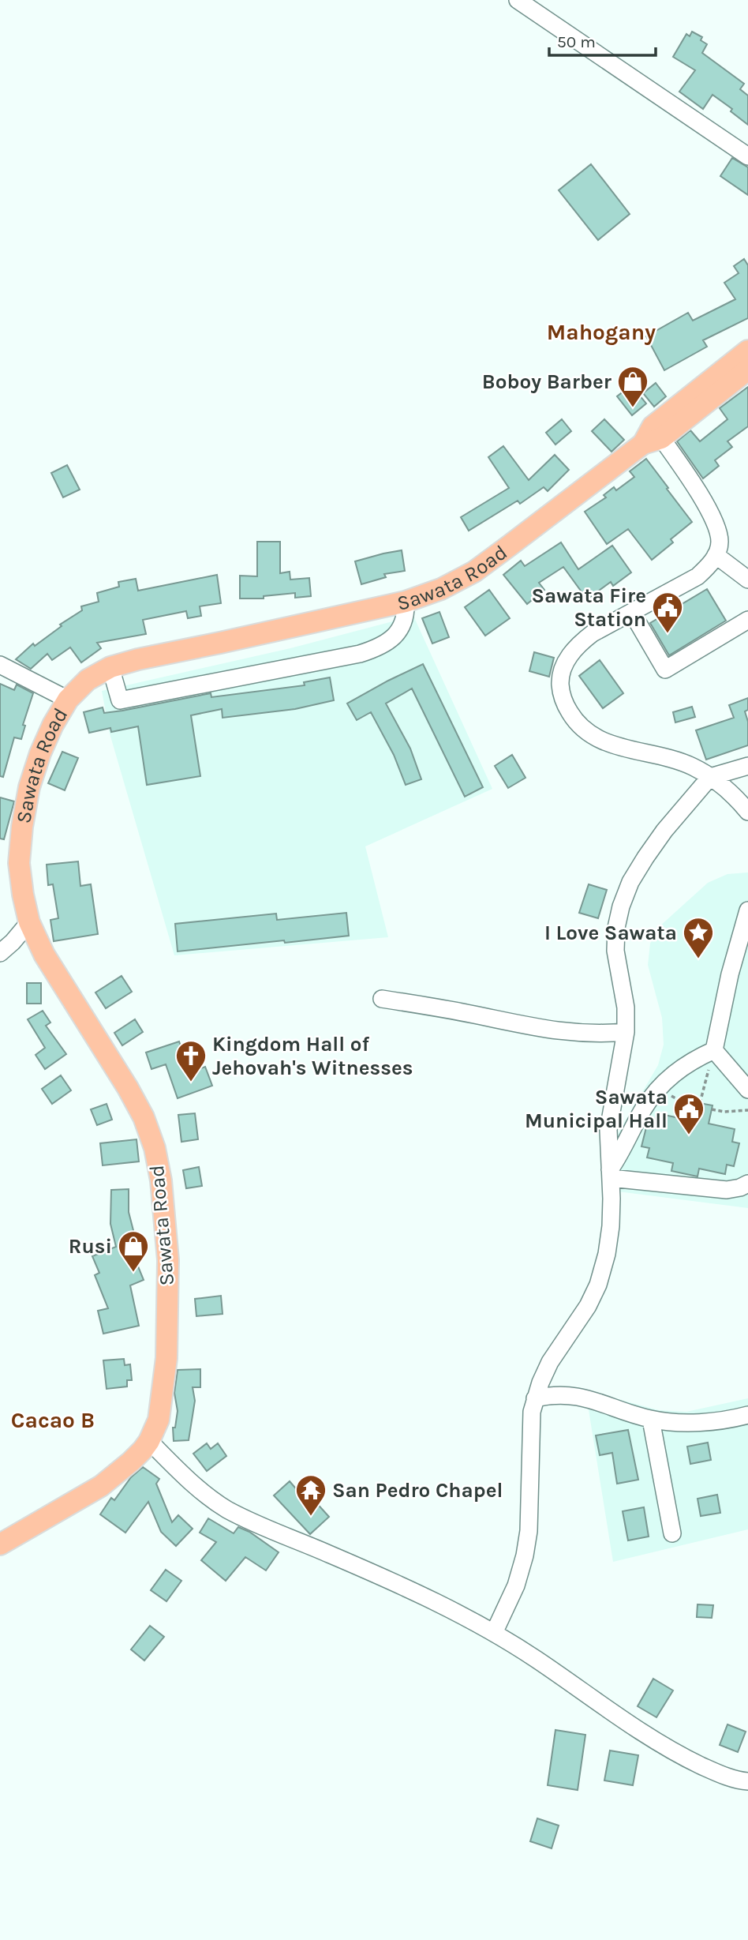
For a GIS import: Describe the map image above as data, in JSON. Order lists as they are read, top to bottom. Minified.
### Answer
{"streets":{"main road":["Sawata Road"]},"districts":["Mahogany","Cacao B"],"places":{"shop":["Boboy Barber","Rusi"],"public building":["Sawata Fire Station","Sawata Municipal Hall"],"place":["I Love Sawata"],"church":["Kingdom Hall of Jehovah's Witnesses"],"temple":["San Pedro Chapel"]},"scale_bar":"50 m"}
